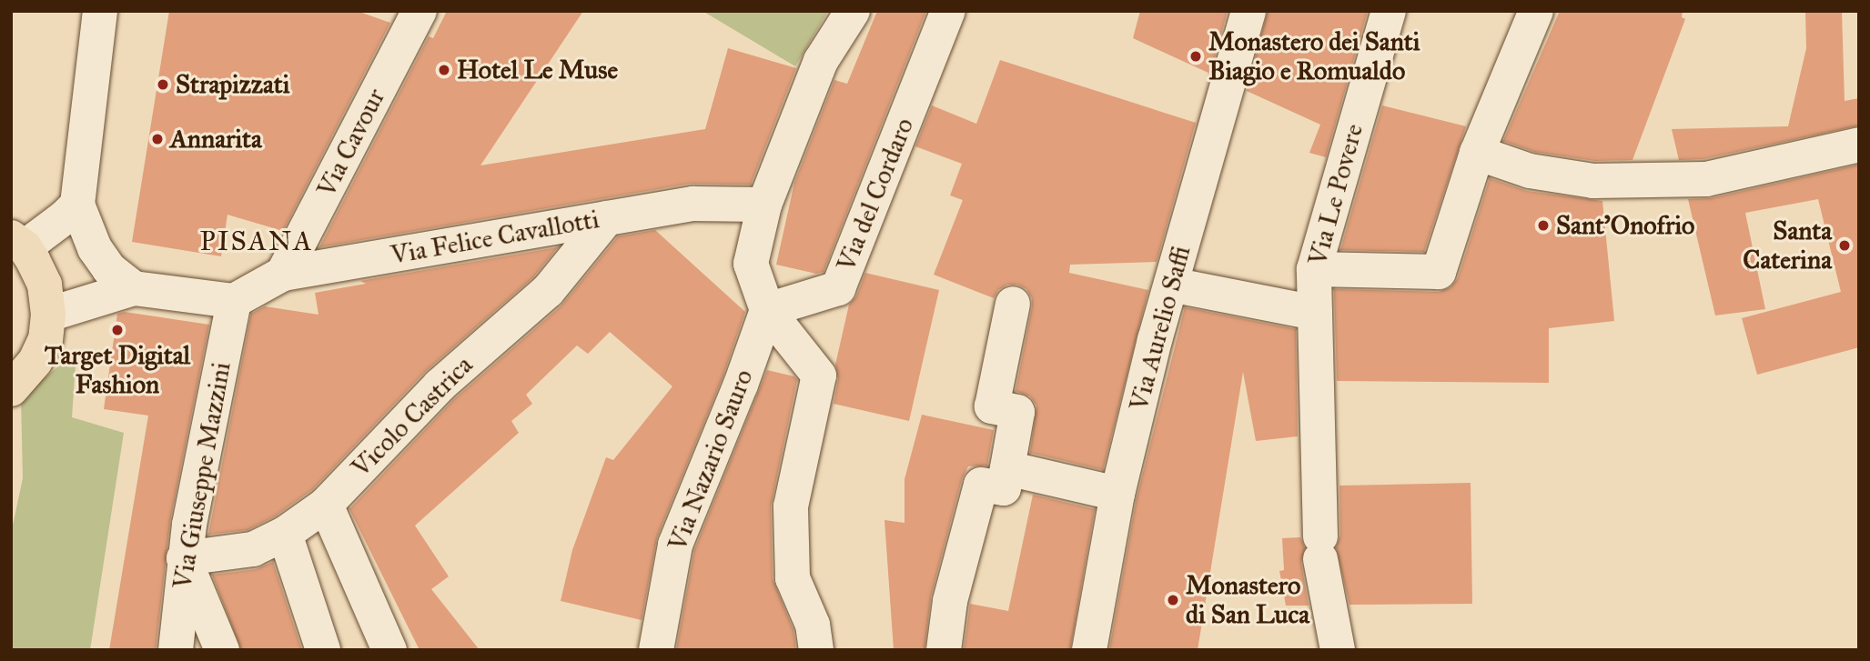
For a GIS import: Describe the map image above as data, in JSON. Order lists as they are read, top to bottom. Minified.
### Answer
{"streets":{"street":["Via Cavour","Via del Cordaro","Via Le Povere","Via Felice Cavallotti","Via Aurelio Saffi","Vicolo Castrica","Via Nazario Sauro","Via Giuseppe Mazzini"]},"crossings":[["Via Cavour","Via Felice Cavallotti"],["Via del Cordaro","Via Nazario Sauro"],["Via Felice Cavallotti","Vicolo Castrica"],["Via Felice Cavallotti","Via Giuseppe Mazzini"],["Vicolo Castrica","Via Giuseppe Mazzini"]],"districts":["PISANA"],"places":["Monastero dei Santi Biagio e Romualdo","Hotel Le Muse","Strapizzati","Annarita","Sant'Onofrio","Santa Caterina","Target Digital Fashion","Monastero di San Luca"]}
